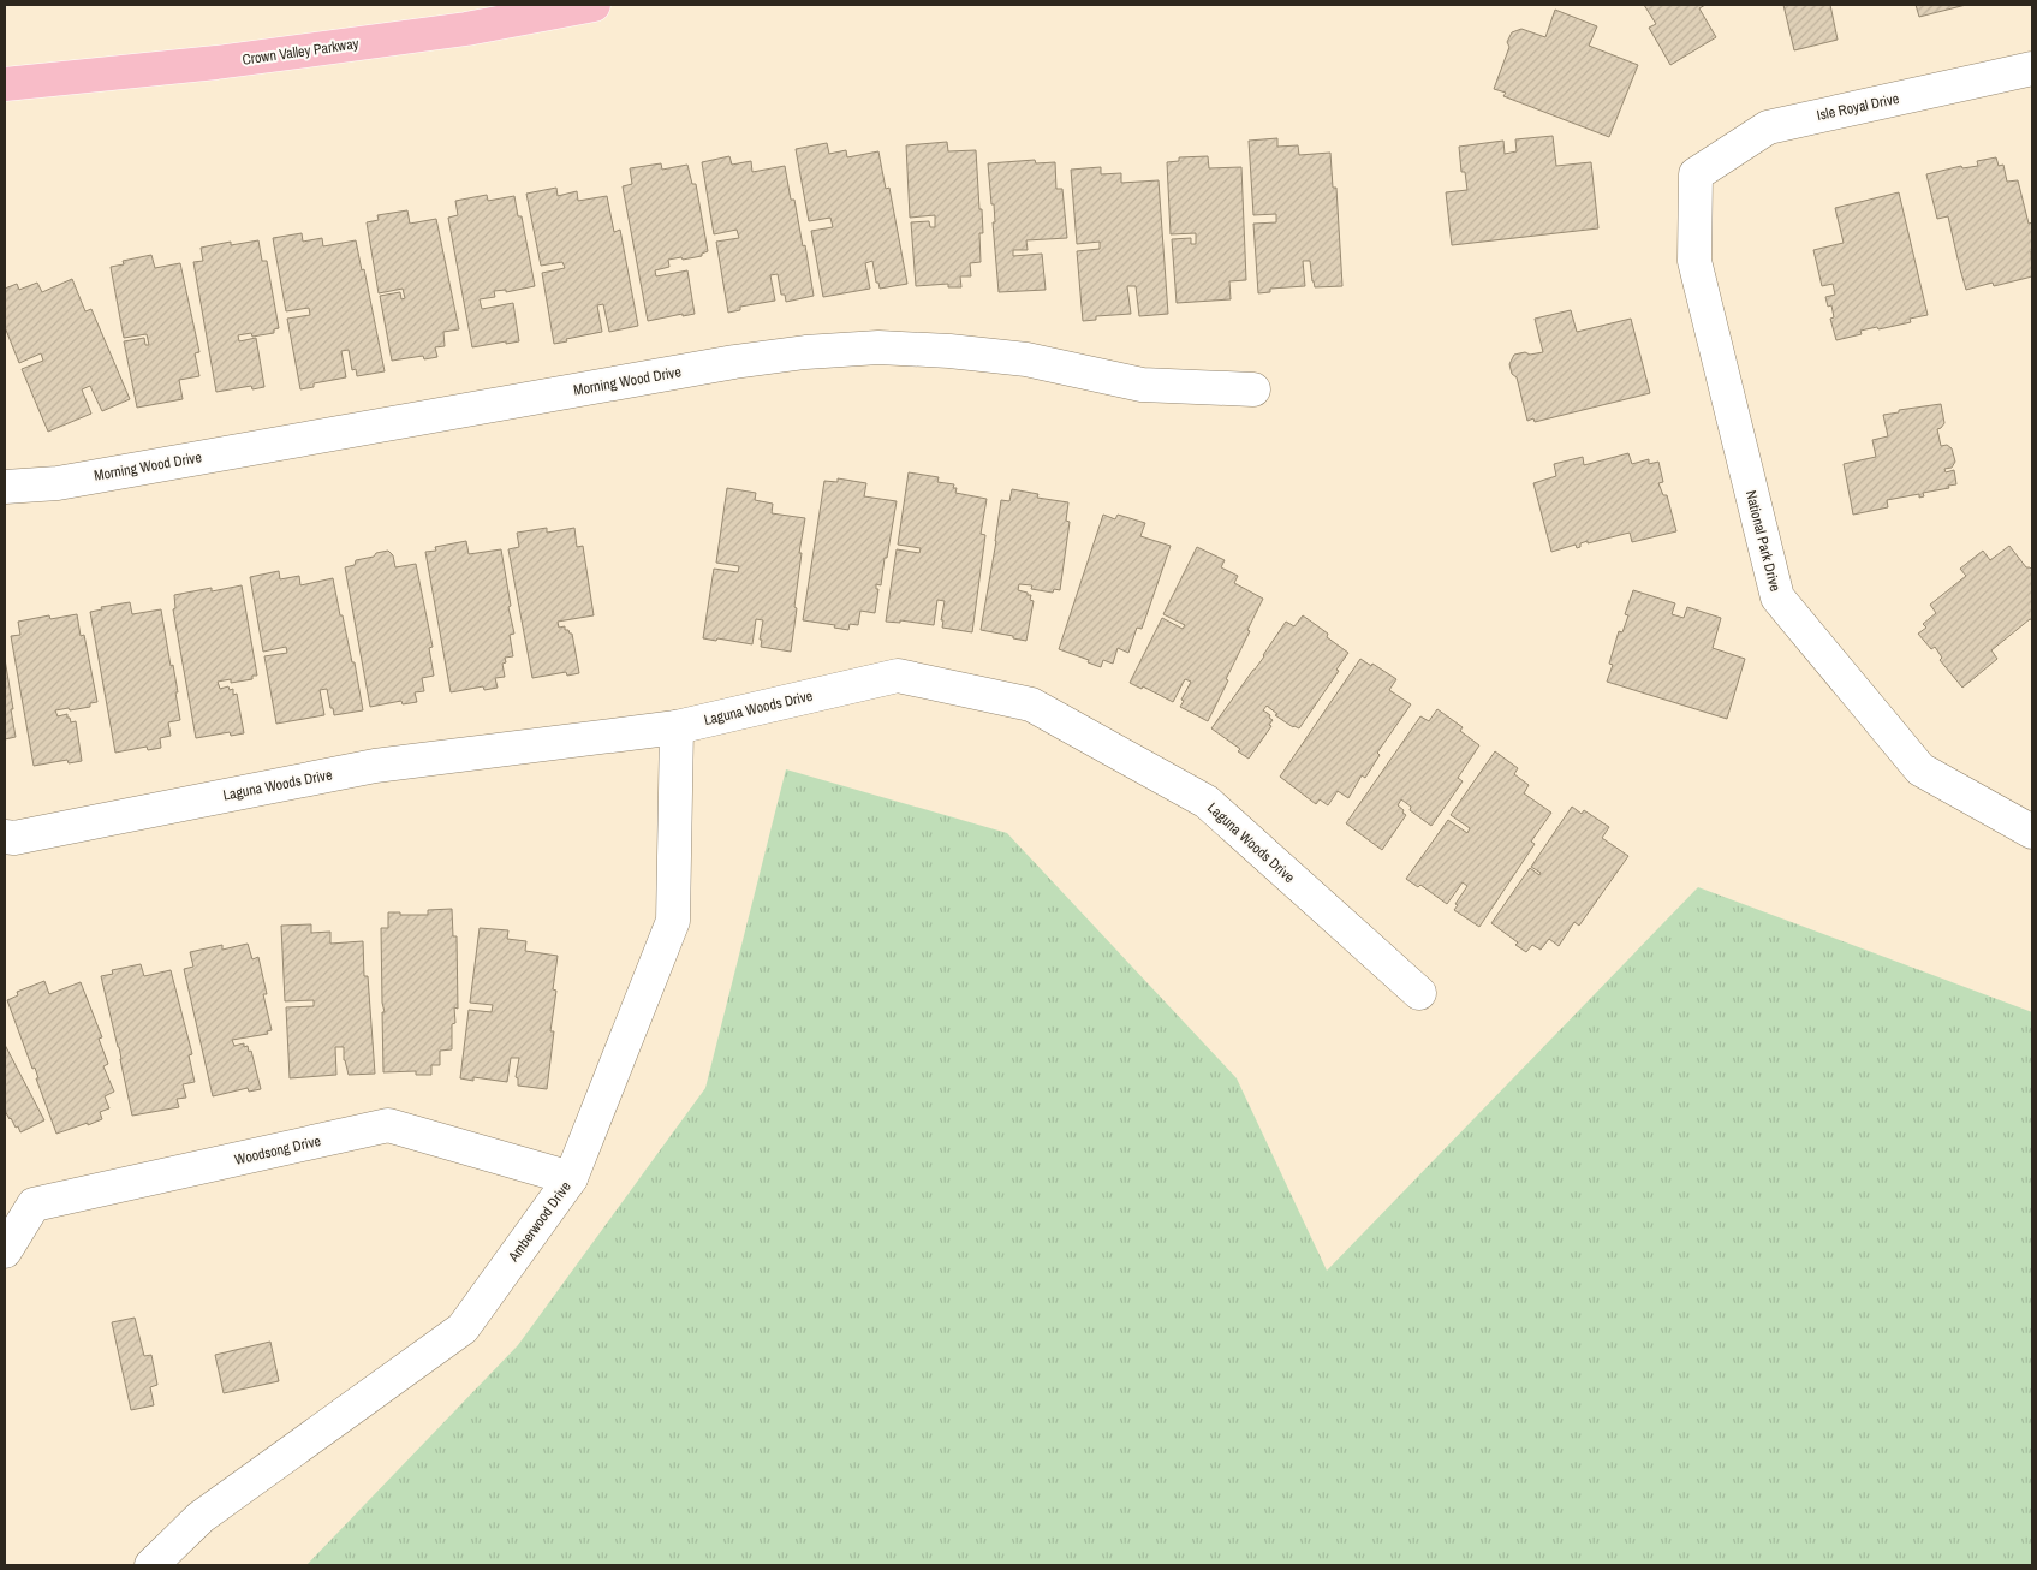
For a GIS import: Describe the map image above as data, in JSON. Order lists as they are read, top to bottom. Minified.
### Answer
{"streets":{"main road":["Crown Valley Parkway"],"street":["Isle Royal Drive","Morning Wood Drive","National Park Drive","Laguna Woods Drive","Woodsong Drive","Amberwood Drive"]},"crossings":[["Isle Royal Drive","National Park Drive"],["Laguna Woods Drive","Amberwood Drive"],["Woodsong Drive","Amberwood Drive"]]}
